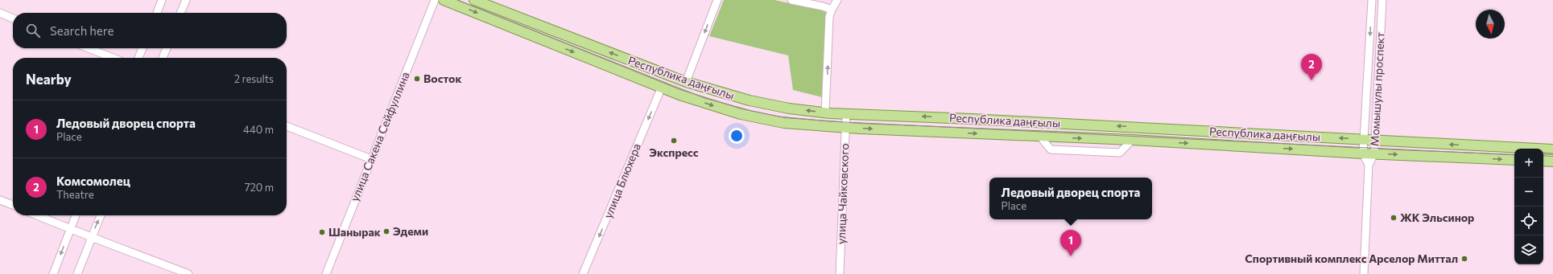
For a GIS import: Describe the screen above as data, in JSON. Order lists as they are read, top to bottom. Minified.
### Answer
{"streets":{"main road":["Республика даңғылы"],"street":["Момышулы проспект","улица Сакена Сейфуллина","улица Блюхера","улица Чайковского"]},"crossings":[["Республика даңғылы","Момышулы проспект"],["Республика даңғылы","улица Блюхера"],["Республика даңғылы","улица Чайковского"]],"one_way":["улица Блюхера"],"places":["Восток","Экспресс","ЖК Эльсинор","Эдеми","Шанырак","Спортивный комплекс Арселор Миттал"],"north":"bottom","page":{"search":"Search here","pins":["2","1"],"heading":["Nearby","2 results"],"list":[{"mark":"1","name":"Ледовый дворец спорта","note":"Place","value":"440 m"},{"mark":"2","name":"Комсомолец","note":"Theatre","value":"720 m"}],"map_buttons":["+","−"],"popup":["Ледовый дворец спорта","Place"]}}
